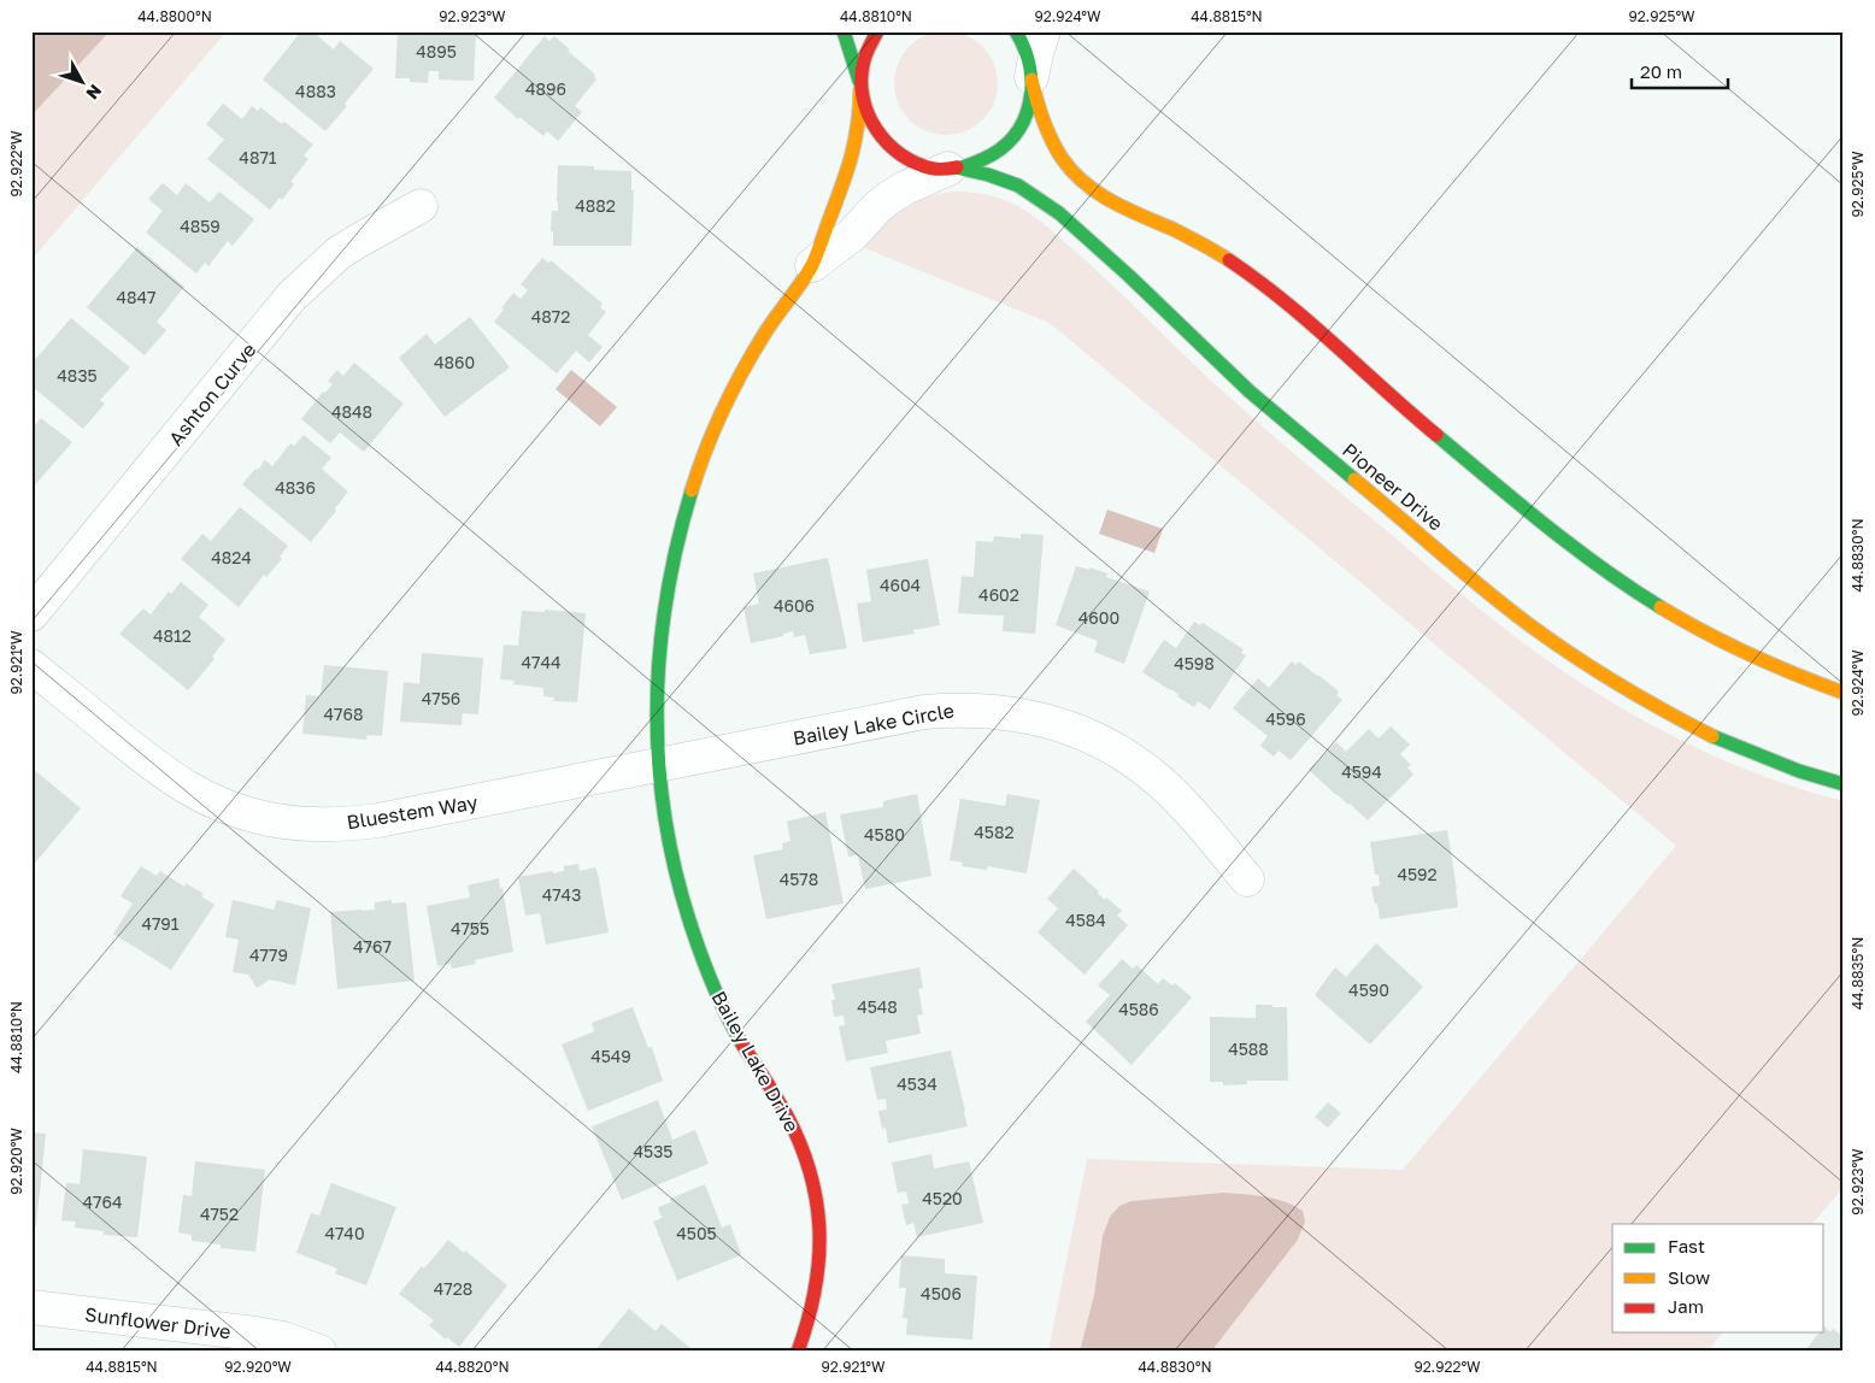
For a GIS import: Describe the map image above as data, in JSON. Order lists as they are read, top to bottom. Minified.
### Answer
{"streets":{"street":["Ashton Curve","Pioneer Drive","Bailey Lake Circle","Bluestem Way","Bailey Lake Drive","Sunflower Drive"]},"crossings":[["Pioneer Drive","Bailey Lake Drive"],["Bailey Lake Circle","Bluestem Way"],["Bailey Lake Circle","Bailey Lake Drive"],["Bluestem Way","Bailey Lake Drive"]],"house_numbers":["4895","4896","4883","4871","4882","4859","4847","4872","4860","4835","4848","4836","4824","4604","4602","4606","4600","4812","4744","4598","4756","4768","4596","4594","4582","4580","4592","4578","4743","4584","4791","4755","4767","4779","4590","4548","4586","4588","4549","4534","4535","4520","4764","4752","4740","4505","4728","4506"],"legend":["Fast","Slow","Jam"],"scale_bar":"20 m","north":"bottom right","coordinates":["44.8800°N","92.923°W","44.8810°N","92.924°W","44.8815°N","92.925°W","92.922°W","44.8830°N","92.921°W","44.8835°N","92.920°W","44.8820°N"]}
